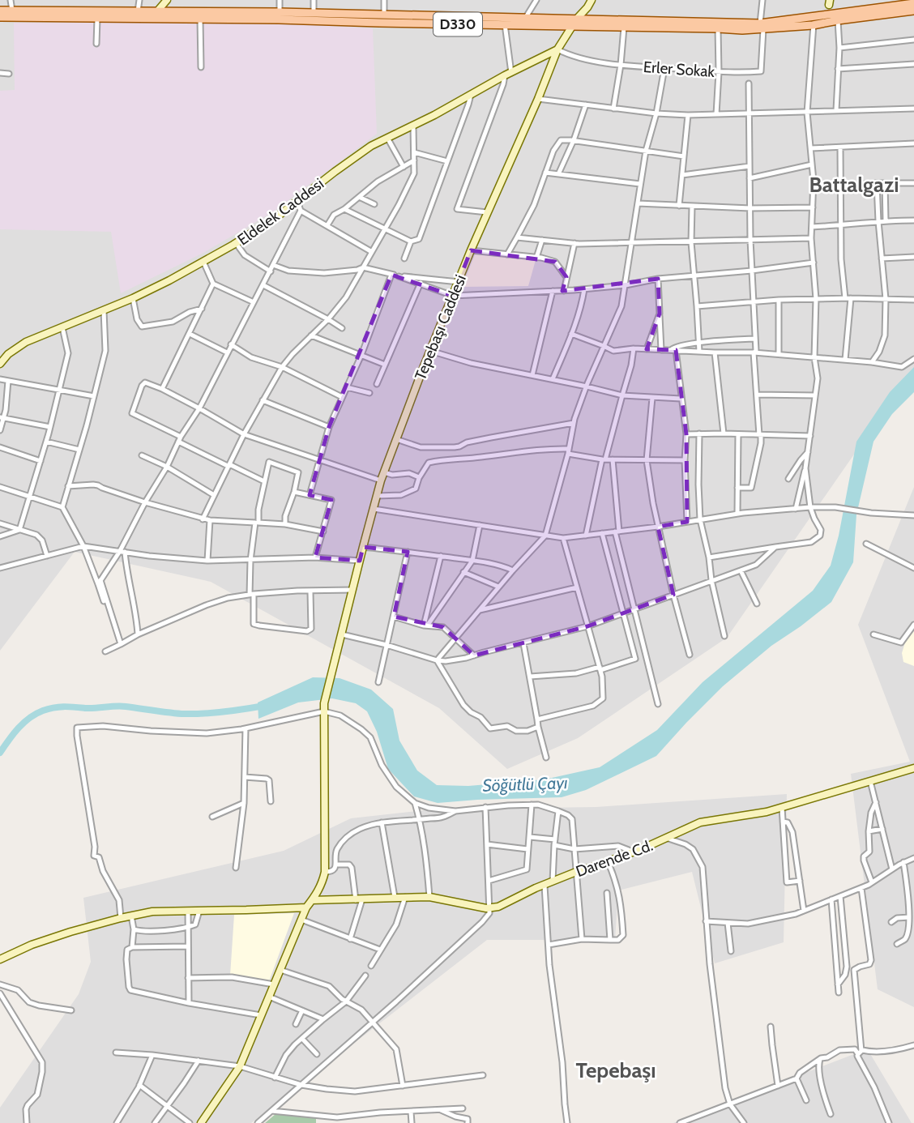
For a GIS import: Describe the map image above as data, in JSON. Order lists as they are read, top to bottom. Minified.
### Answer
{"streets":{"main road":["D330"],"street":["Erler Sokak","Eldelek Caddesi","Tepebaşı Caddesi","Darende Cd."]},"crossings":[["D330","Erler Sokak"],["D330","Tepebaşı Caddesi"],["Erler Sokak","Eldelek Caddesi"],["Erler Sokak","Tepebaşı Caddesi"],["Eldelek Caddesi","Tepebaşı Caddesi"]],"districts":["Battalgazi","Tepebaşı"],"water":["Söğütlü Çayı"]}
